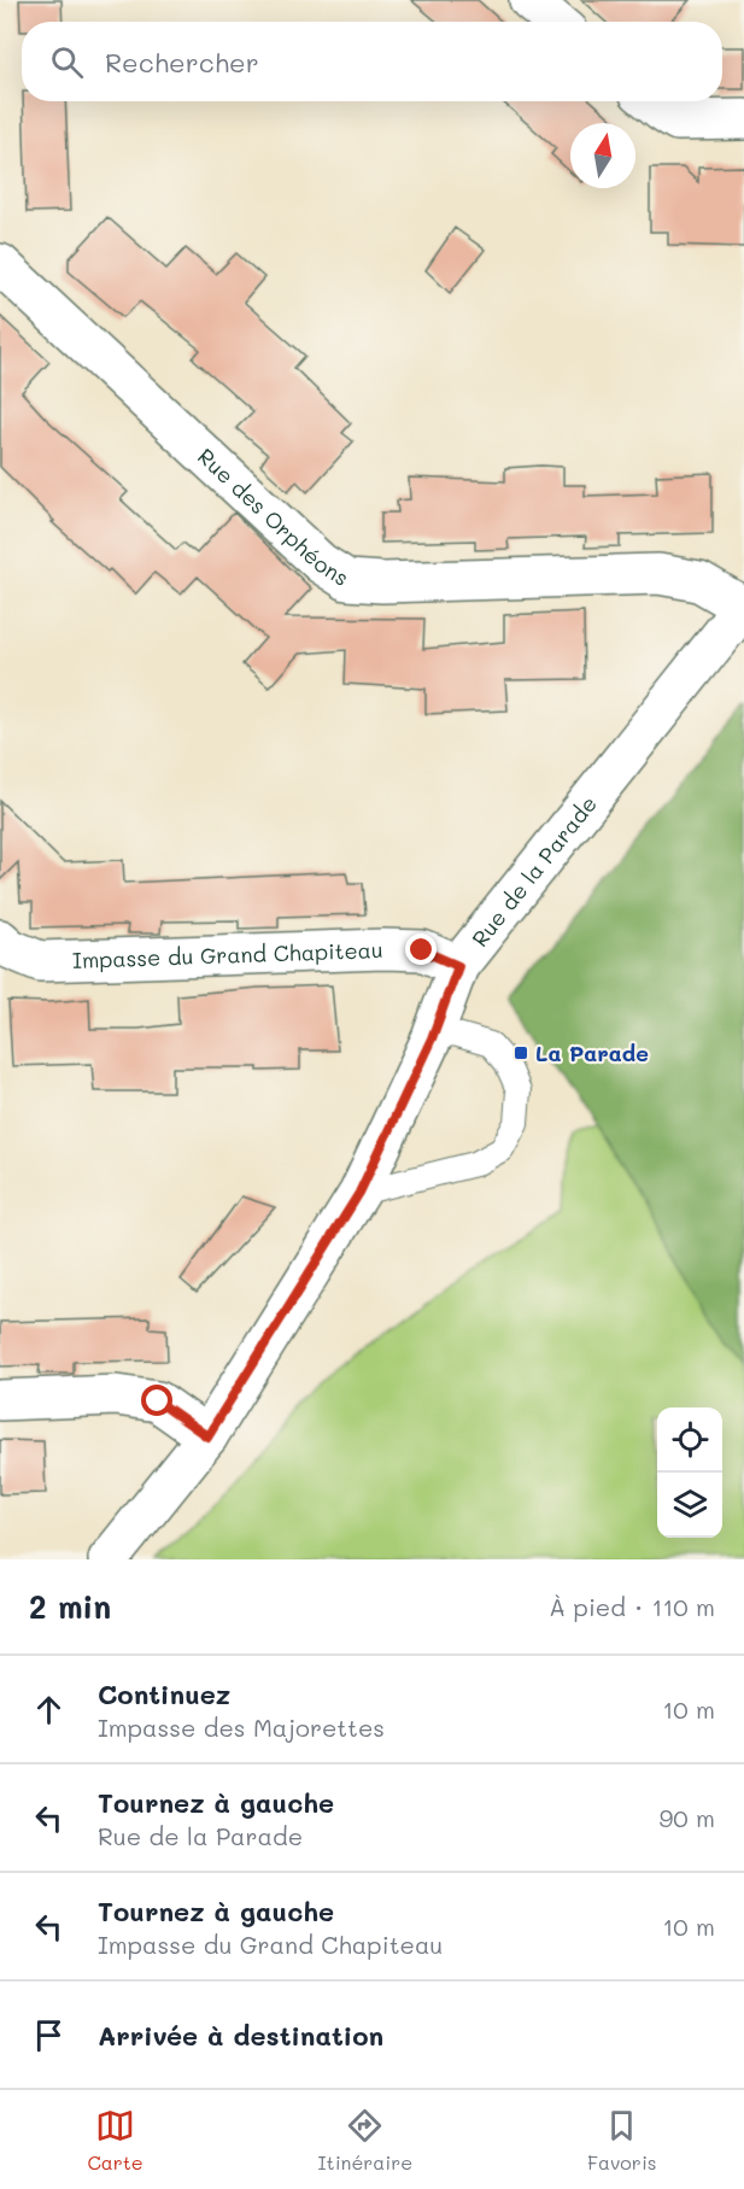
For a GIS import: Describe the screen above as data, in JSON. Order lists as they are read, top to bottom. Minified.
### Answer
{"streets":{"street":["Rue des Orphéons","Rue de la Parade","Impasse du Grand Chapiteau"]},"crossings":[["Rue des Orphéons","Rue de la Parade"],["Rue de la Parade","Impasse du Grand Chapiteau"]],"places":{"transit":["La Parade"]},"north":"top","page":{"search":"Rechercher","heading":["2 min","À pied · 110 m"],"list":[["Continuez","Impasse des Majorettes","10 m"],["Tournez à gauche","Rue de la Parade","90 m"],["Tournez à gauche","Impasse du Grand Chapiteau","10 m"],"Arrivée à destination"],"nav":["Carte","Itinéraire","Favoris"]}}
